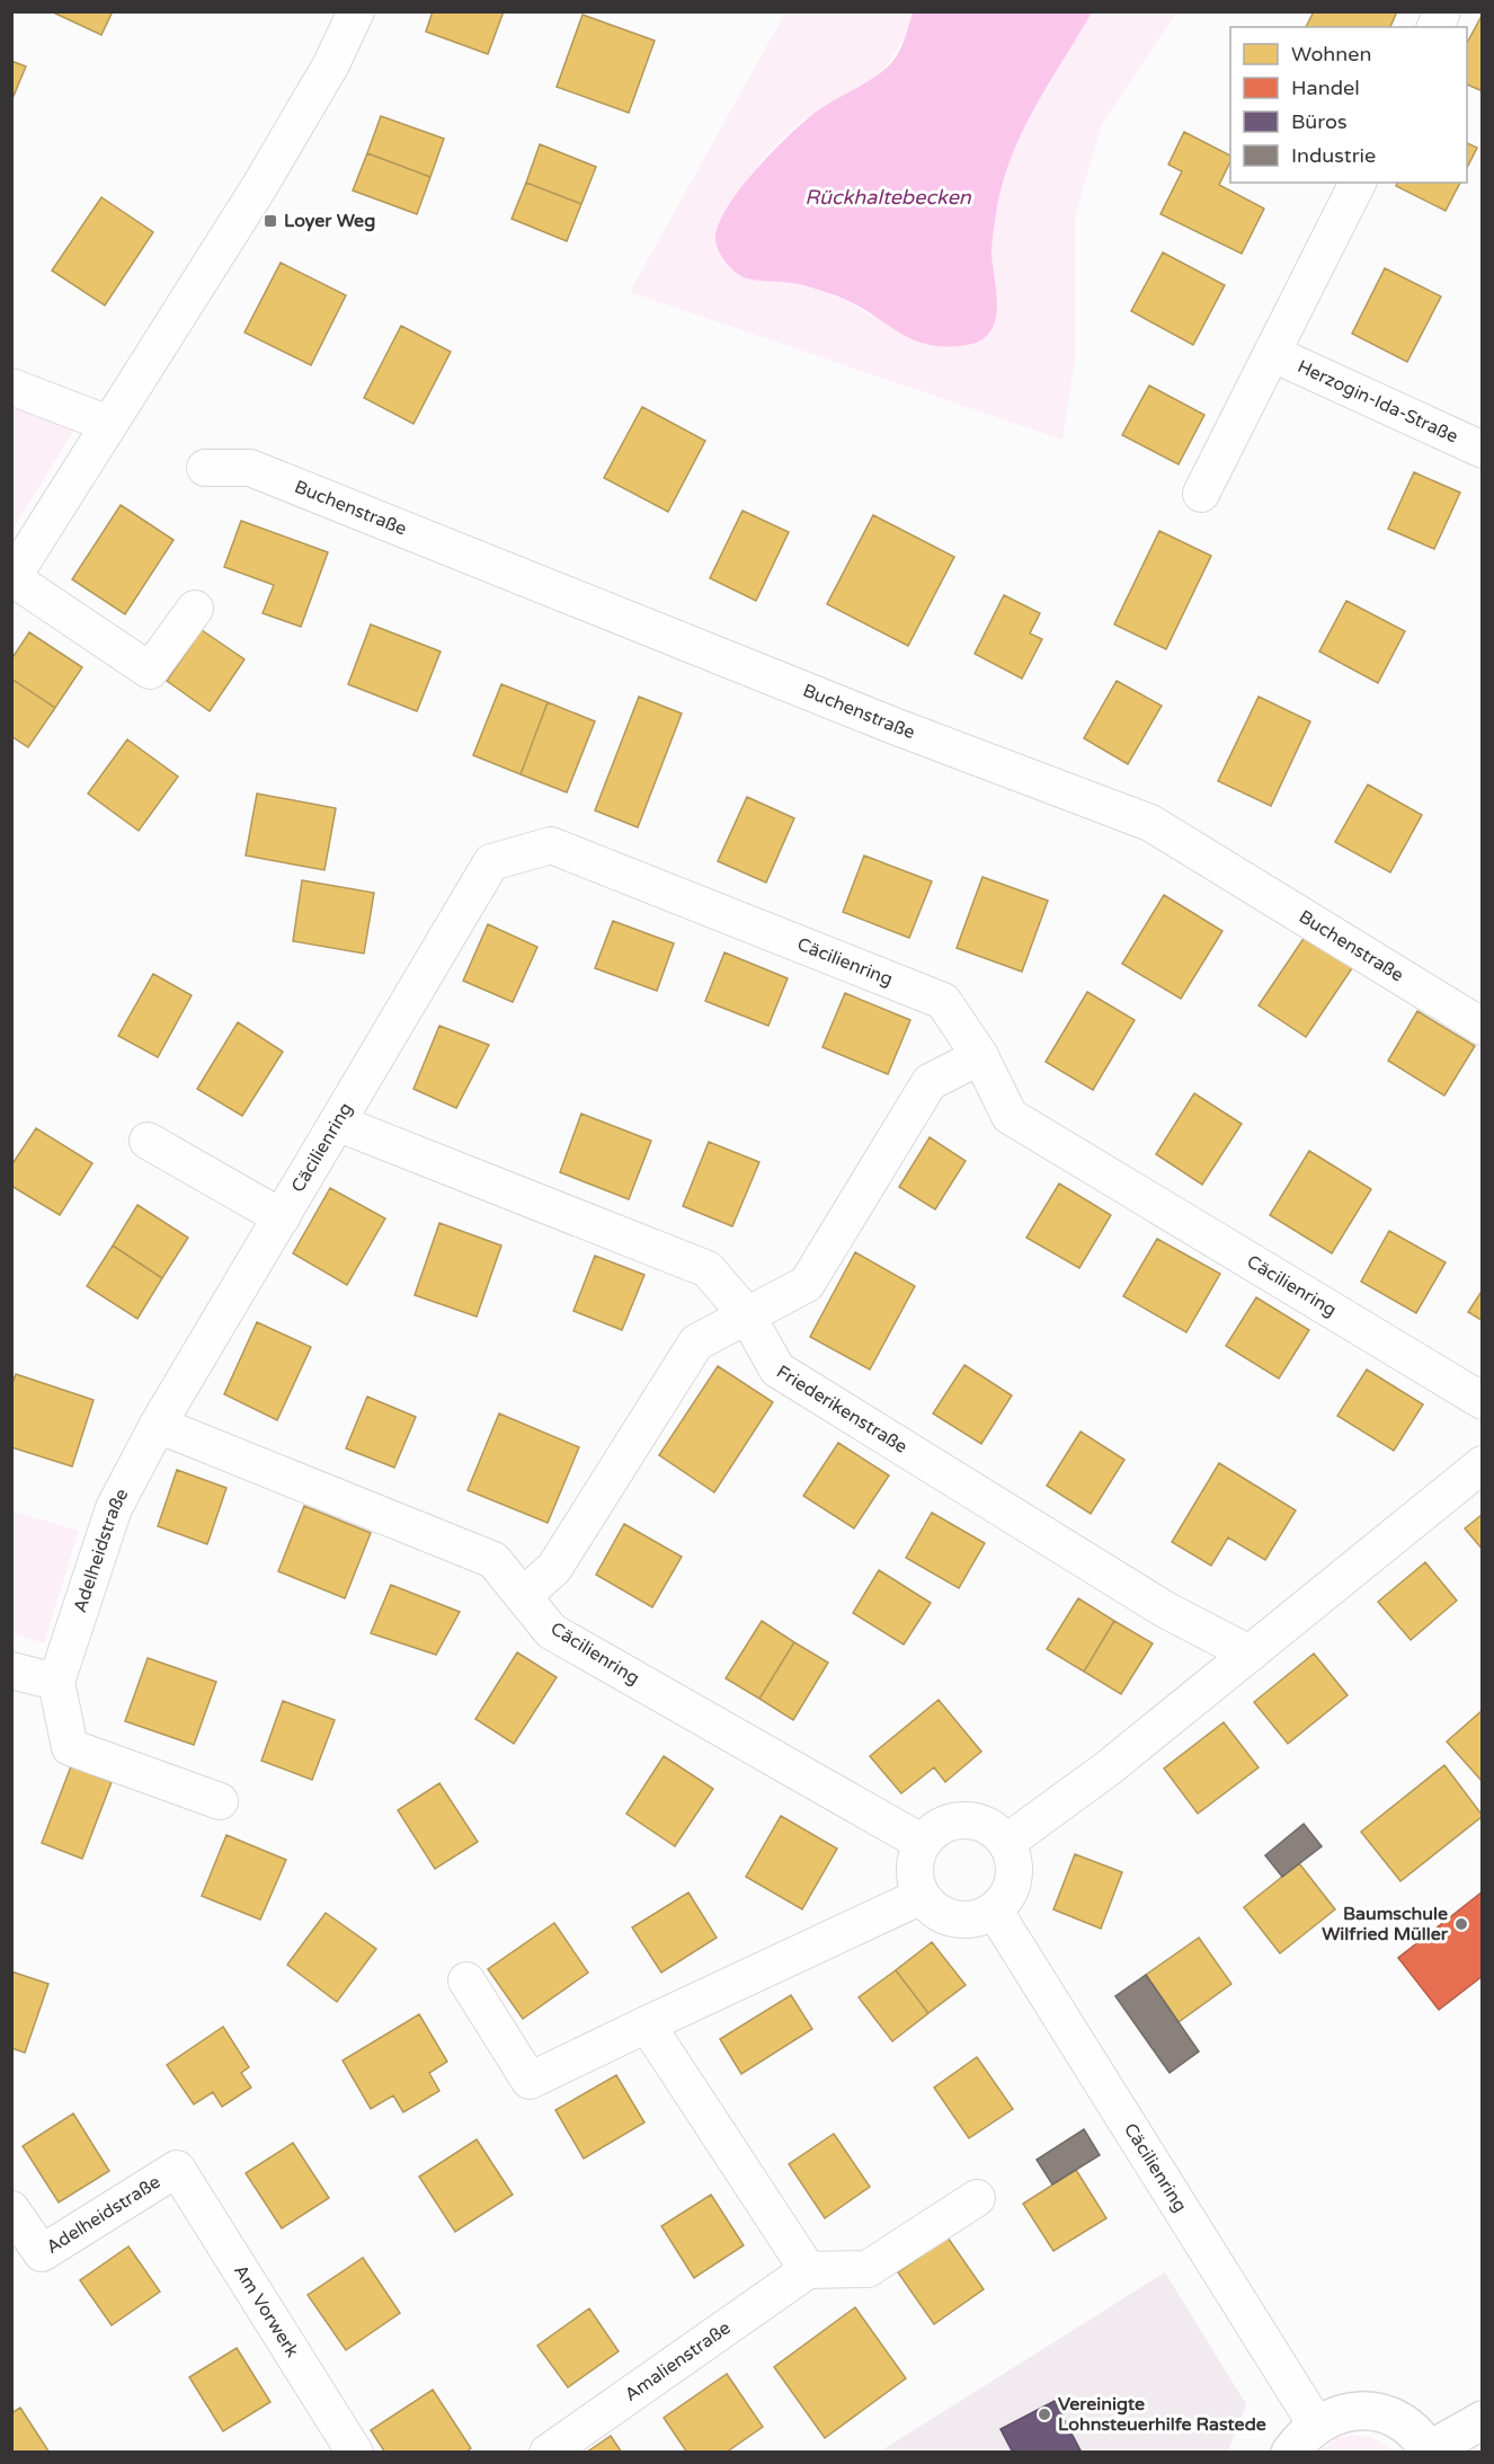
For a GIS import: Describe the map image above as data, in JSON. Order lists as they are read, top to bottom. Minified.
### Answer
{"streets":{"street":["Herzogin-Ida-Straße","Buchenstraße","Cäcilienring","Friederikenstraße","Adelheidstraße","Am Vorwerk","Amalienstraße"]},"crossings":[["Cäcilienring","Friederikenstraße"],["Cäcilienring","Adelheidstraße"],["Adelheidstraße","Am Vorwerk"]],"water":["Rückhaltebecken"],"places":{"transit":["Loyer Weg"],"other":["Baumschule Wilfried Müller","Vereinigte Lohnsteuerhilfe Rastede"]},"legend":["Wohnen","Handel","Büros","Industrie"]}
